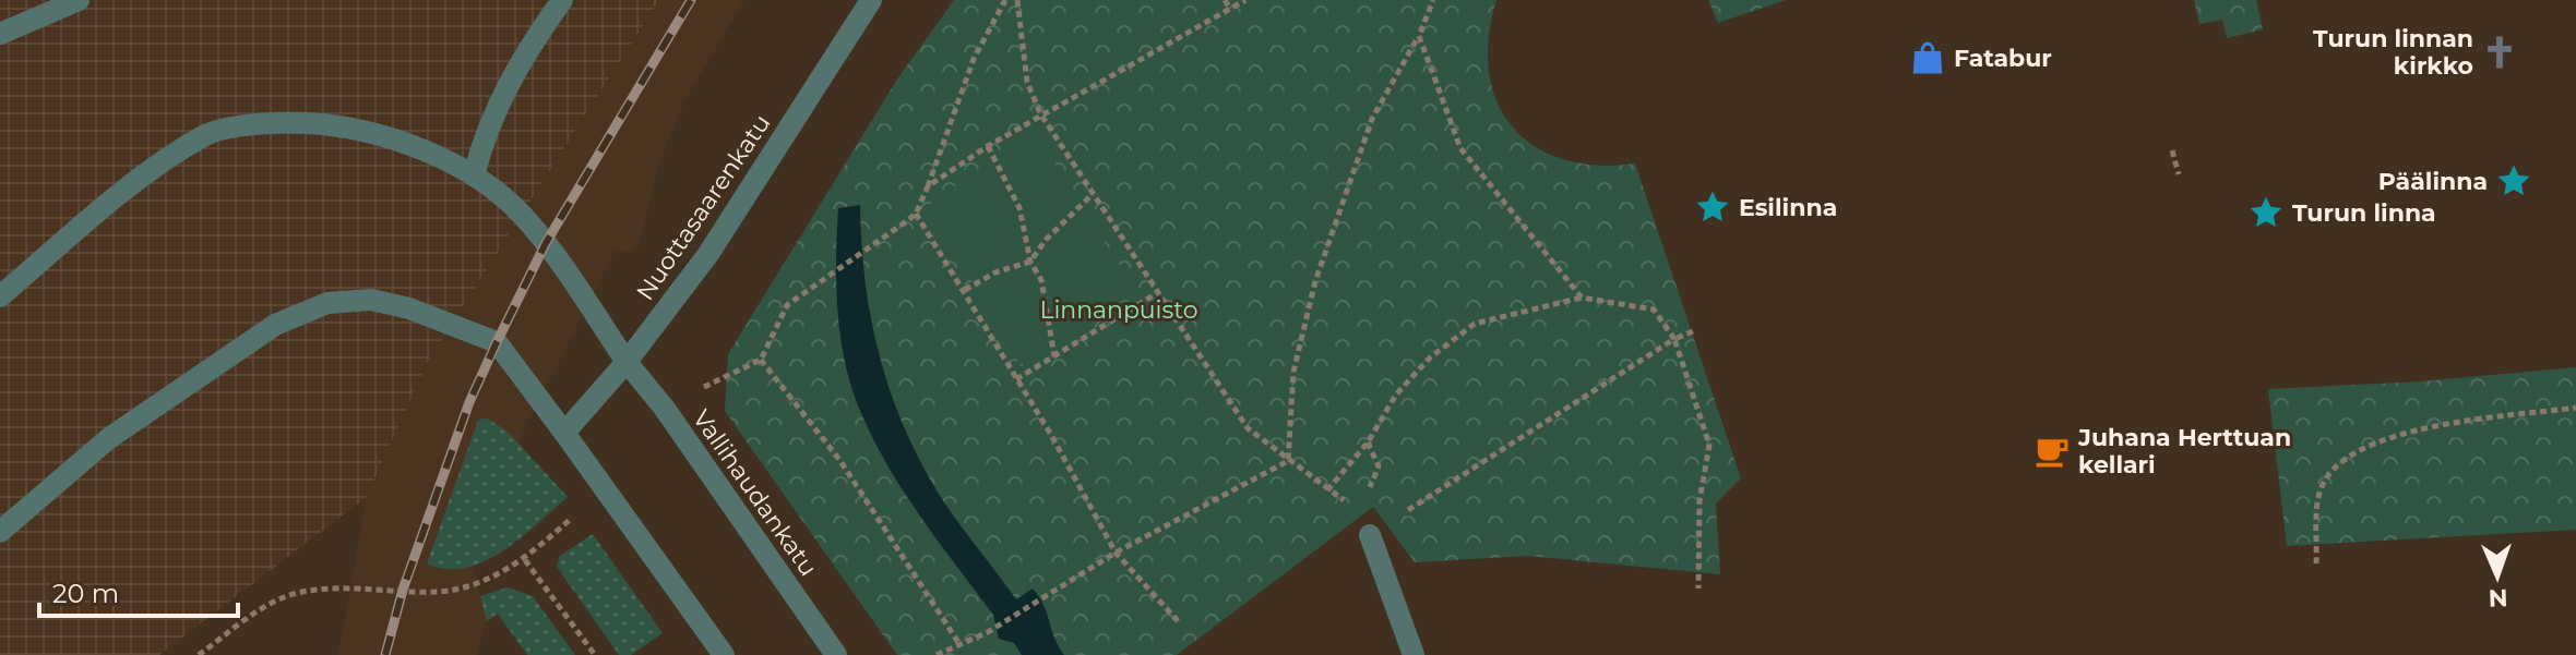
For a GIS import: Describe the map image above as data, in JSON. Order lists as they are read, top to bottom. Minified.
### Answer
{"streets":{"street":["Nuottasaarenkatu","Vallihaudankatu"]},"crossings":[["Nuottasaarenkatu","Vallihaudankatu"]],"parks":["Linnanpuisto"],"places":{"church":["Turun linnan kirkko"],"shop":["Fatabur"],"place":["Päälinna","Esilinna","Turun linna"],"cafe":["Juhana Herttuan kellari"]},"scale_bar":"20 m","north":"bottom"}
